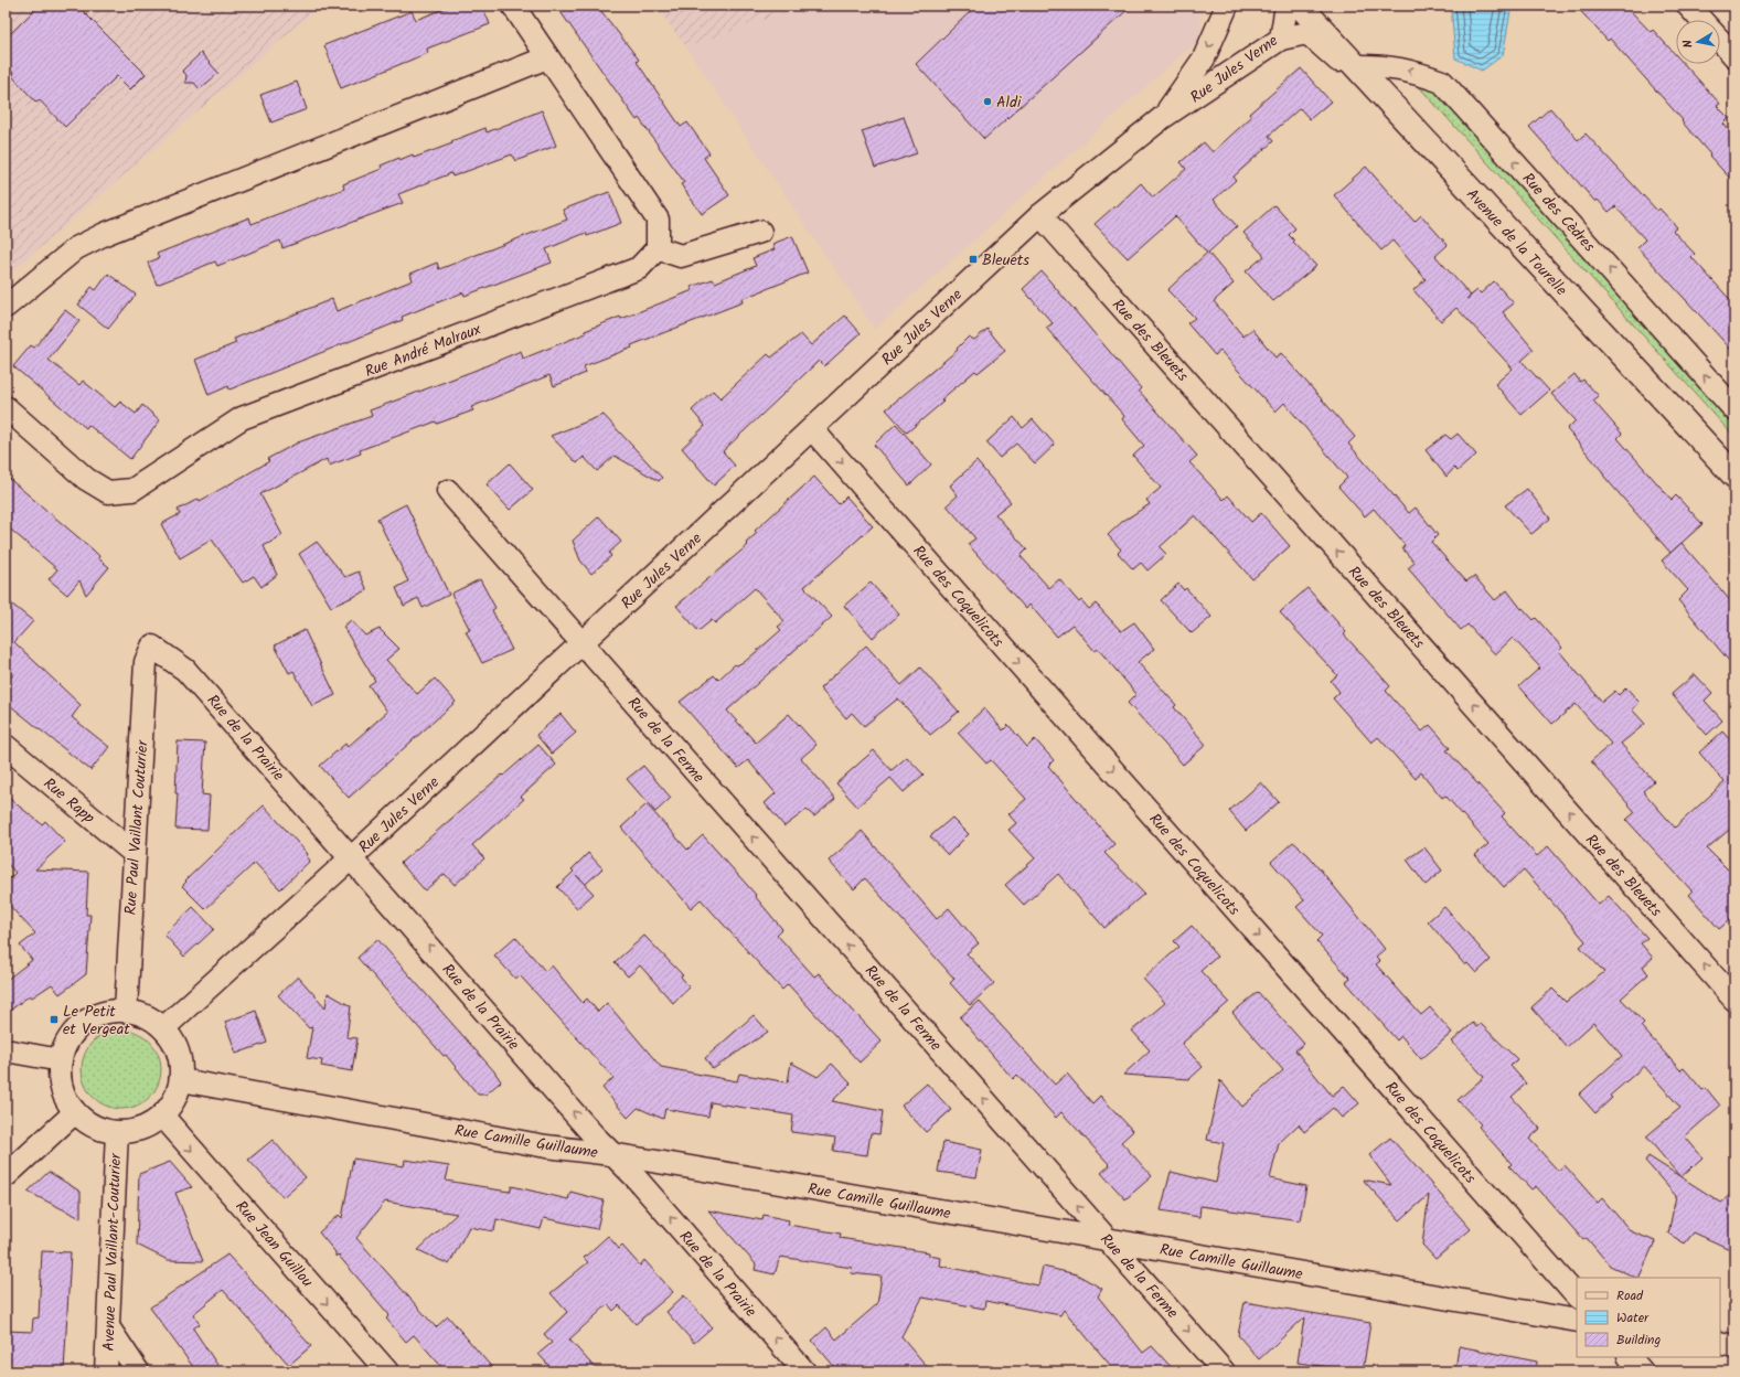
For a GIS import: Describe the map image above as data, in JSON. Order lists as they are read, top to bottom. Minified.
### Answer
{"streets":{"main road":["Avenue de la Tourelle"],"street":["Rue Jules Verne","Rue des Cèdres","Rue des Bleuets","Rue André Malraux","Rue des Coquelicots","Rue de la Prairie","Rue de la Ferme","Rue Rapp","Rue Paul Vaillant Couturier","Rue Camille Guillaume","Rue Jean Guillou","Avenue Paul Vaillant-Couturier"]},"crossings":[["Rue Jules Verne","Rue des Bleuets"],["Rue Jules Verne","Rue des Coquelicots"],["Rue Jules Verne","Rue de la Prairie"],["Rue Jules Verne","Rue de la Ferme"],["Rue Jules Verne","Rue Paul Vaillant Couturier"],["Rue Jules Verne","Rue Camille Guillaume"],["Rue Jules Verne","Rue Jean Guillou"],["Rue Jules Verne","Avenue Paul Vaillant-Couturier"],["Rue des Cèdres","Avenue de la Tourelle"],["Rue de la Prairie","Rue Paul Vaillant Couturier"],["Rue de la Prairie","Rue Camille Guillaume"],["Rue de la Ferme","Rue Camille Guillaume"],["Rue Rapp","Rue Paul Vaillant Couturier"],["Rue Paul Vaillant Couturier","Rue Camille Guillaume"],["Rue Paul Vaillant Couturier","Rue Jean Guillou"],["Rue Paul Vaillant Couturier","Avenue Paul Vaillant-Couturier"],["Rue Camille Guillaume","Rue Jean Guillou"],["Rue Camille Guillaume","Avenue Paul Vaillant-Couturier"],["Rue Jean Guillou","Avenue Paul Vaillant-Couturier"]],"one_way":["Rue des Cèdres","Rue des Bleuets","Rue des Coquelicots","Rue de la Prairie","Rue Jean Guillou"],"places":{"other":["Aldi"],"transit":["Bleuets","Le Petit et Vergeat"]},"legend":["Road","Water","Building"],"north":"left"}
